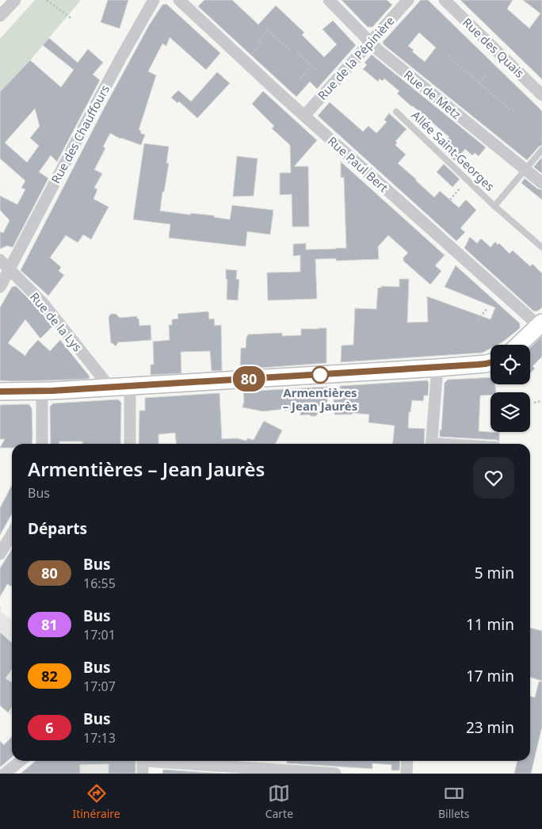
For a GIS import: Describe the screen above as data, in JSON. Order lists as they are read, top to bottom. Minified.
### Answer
{"streets":{"street":["Rue des Quais","Rue de la Pépinière","Rue de Metz","Rue des Chauffours","Rue Paul Bert","Rue de la Lys"],"lane":["Allée Saint-Georges"]},"crossings":[["Rue de la Pépinière","Rue de Metz"],["Rue de la Pépinière","Rue Paul Bert"],["Rue des Chauffours","Rue de la Lys"]],"places":["Armentières – Jean Jaurès"],"lines":["bus line 80"],"page":{"on_map":"80","heading":[["Armentières – Jean Jaurès","Bus"],"Départs"],"list":[{"mark":"80","name":"Bus","note":"16:55","value":"5 min"},{"mark":"81","name":"Bus","note":"17:01","value":"11 min"},{"mark":"82","name":"Bus","note":"17:07","value":"17 min"},{"mark":"6","name":"Bus","note":"17:13","value":"23 min"}],"tabs":["Itinéraire","Carte","Billets"]}}
